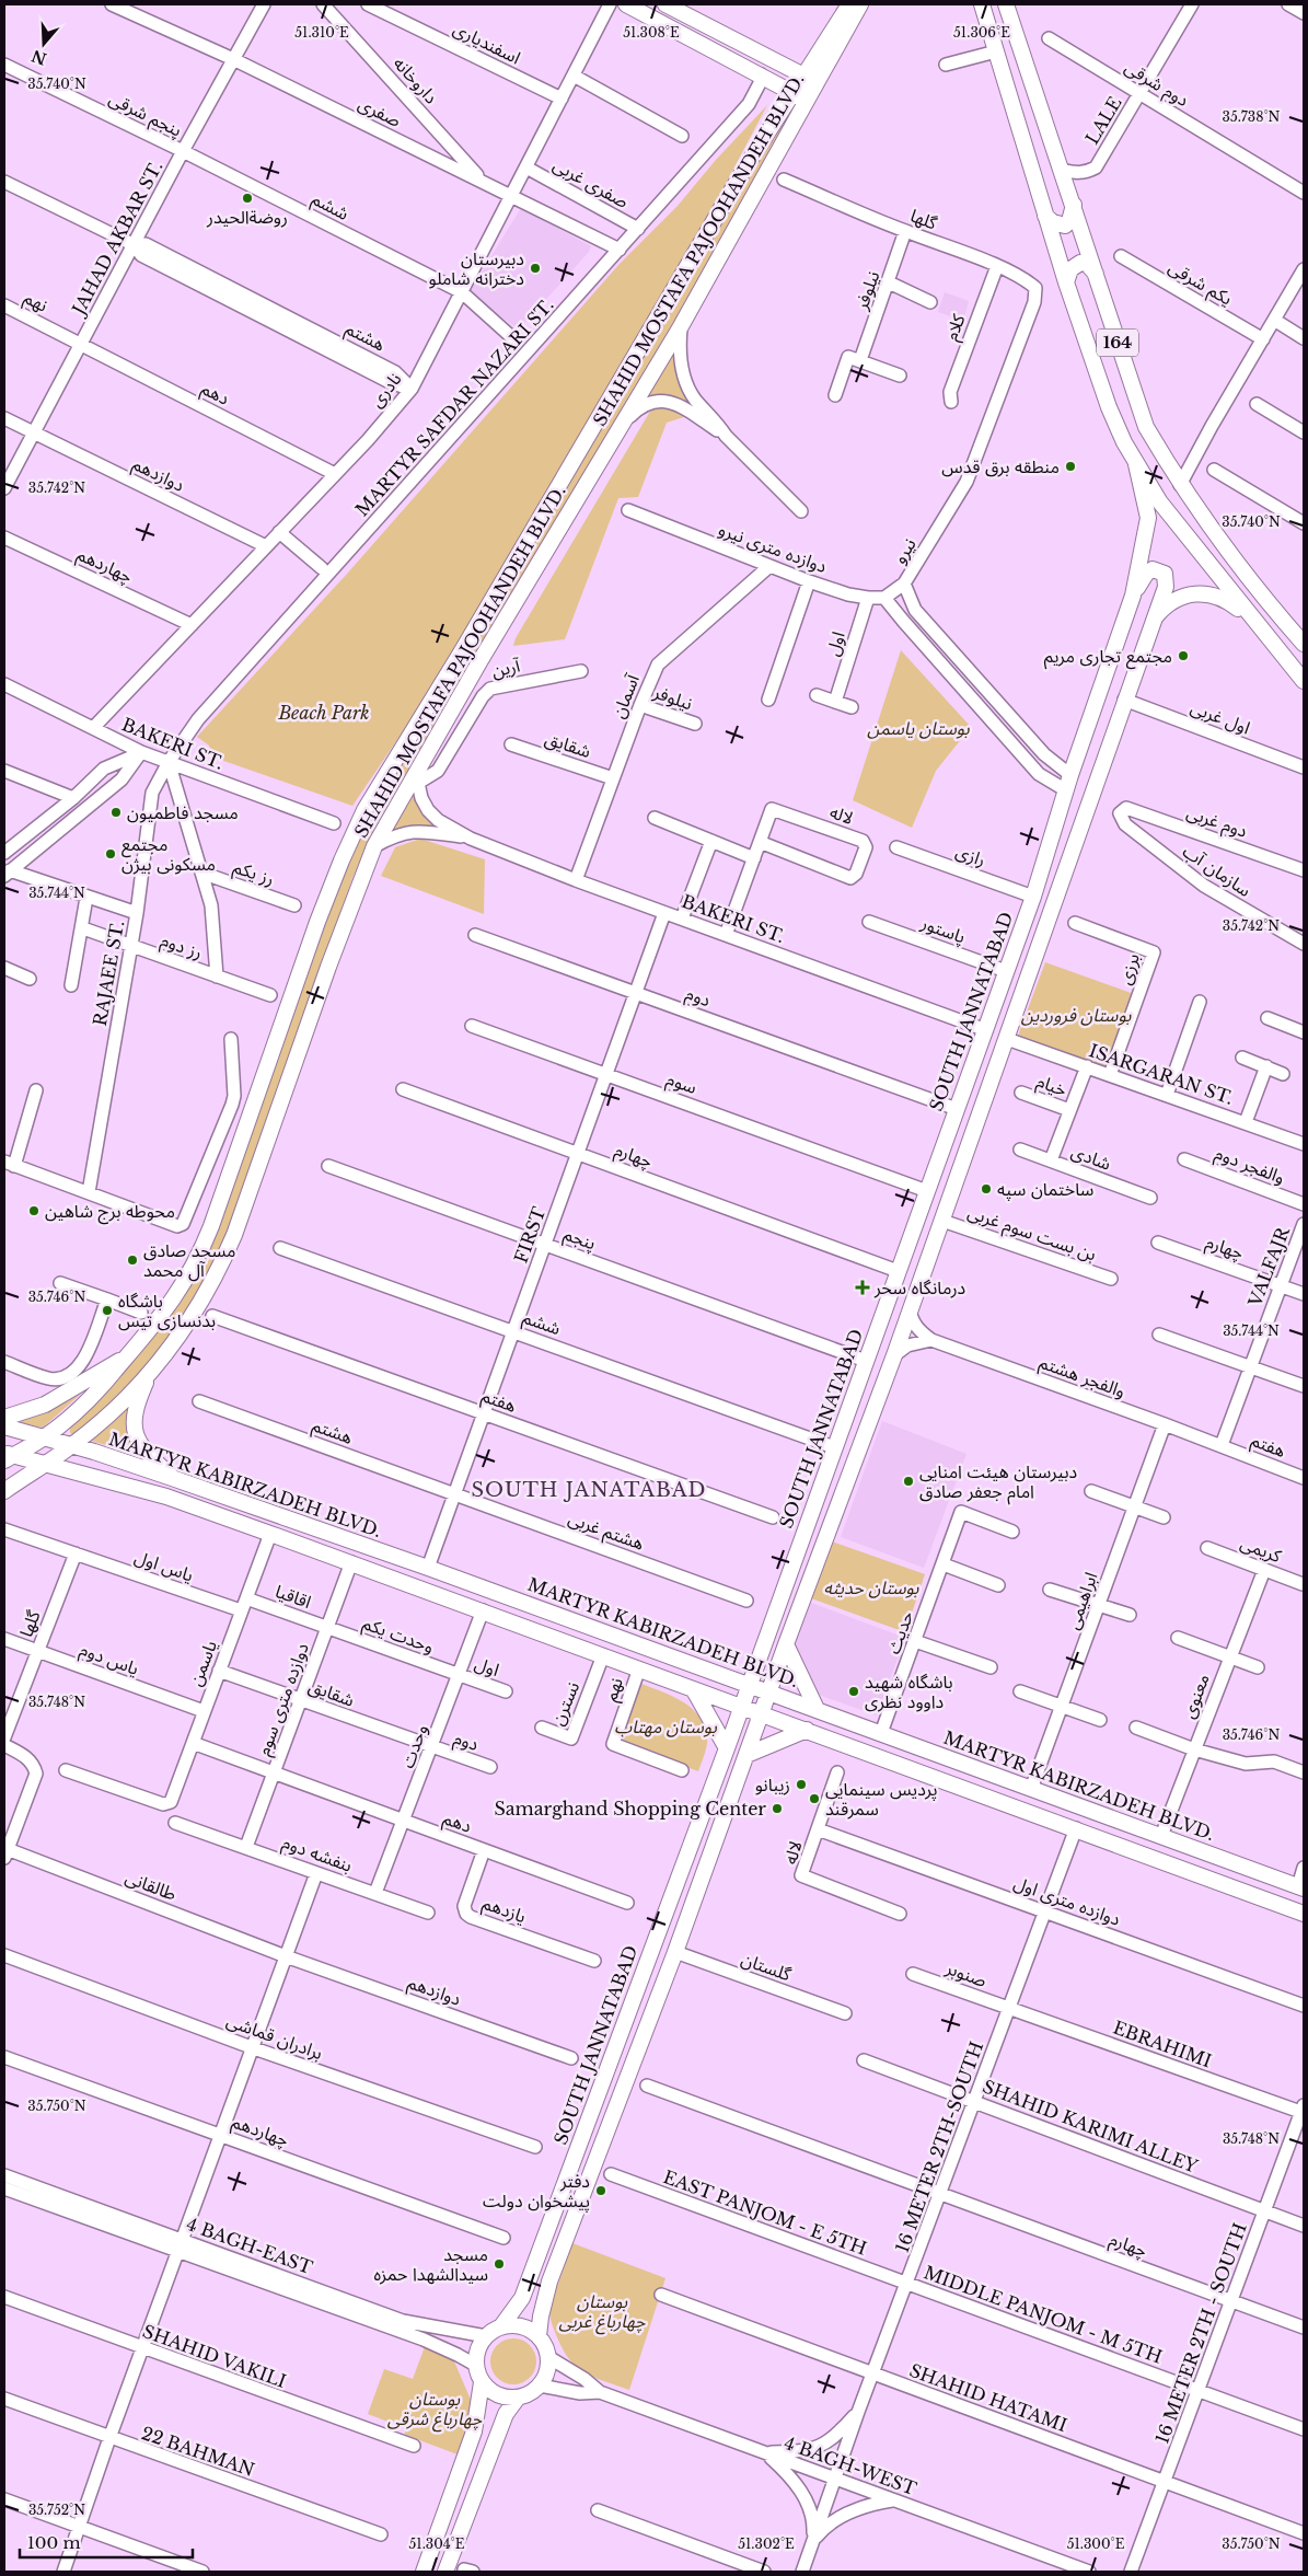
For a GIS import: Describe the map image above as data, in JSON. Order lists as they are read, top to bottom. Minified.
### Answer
{"streets":{"main road":["SHAHID MOSTAFA PAJOOHANDEH BLVD.","164","SOUTH JANNATABAD","MARTYR KABIRZADEH BLVD."],"street":["اسفندیاری","داروخانه","دوم شرقی","صفری","پنجم شرقی","LALE","صفری غربی","ششم","گلها","JAHAD AKBAR ST.","یکم شرقی","نیلوفر","نهم","کلام","هشتم","نادری","دهم","MARTYR SAFDAR NAZARI ST.","دوازدهم","دوازده متری نیرو","نیرو","چهاردهم","اول","آرین","آسمان","اول غربی","BAKERI ST.","شقایق","لاله","دوم غربی","رازی","سازمان آب","رز یکم","پاستور","رز دوم","برزی","RAJAEE ST.","دوم","ISARGARAN ST.","سوم","خیام","چهارم","شادی","والفجر دوم","بن بست سوم غربی","FIRST","پنجم","VALFAJR","والفجر هشتم","هفتم","هشتم غربی","کریمی","یاس اول","اقاقیا","ابراهیمی","حدیث","وحدت یکم","یاس دوم","یاسمن","معنوی","دوازده متری سوم","نسترن","وحدت","بنفشه دوم","طالقانی","دوازده متری اول","یازدهم","گلستان","صنوبر","برادران قماشی","EBRAHIMI","SHAHID KARIMI ALLEY","16 METER 2TH-SOUTH","EAST PANJOM - E 5TH","4 BAGH-EAST","MIDDLE PANJOM - M 5TH","16 METER 2TH - SOUTH","SHAHID VAKILI","SHAHID HATAMI","22 BAHMAN","4 BAGH-WEST"]},"crossings":[["اسفندیاری","نادری"],["داروخانه","صفری"],["دوم شرقی","LALE"],["صفری","JAHAD AKBAR ST."],["صفری","نادری"],["پنجم شرقی","ششم"],["پنجم شرقی","JAHAD AKBAR ST."],["LALE","164"],["صفری غربی","نادری"],["صفری غربی","MARTYR SAFDAR NAZARI ST."],["ششم","JAHAD AKBAR ST."],["ششم","نادری"],["ششم","SOUTH JANNATABAD"],["ششم","FIRST"],["گلها","نیلوفر"],["گلها","کلام"],["گلها","نیرو"],["گلها","یاس اول"],["گلها","یاس دوم"],["JAHAD AKBAR ST.","نهم"],["JAHAD AKBAR ST.","هشتم"],["JAHAD AKBAR ST.","دهم"],["JAHAD AKBAR ST.","دوازدهم"],["SHAHID MOSTAFA PAJOOHANDEH BLVD.","BAKERI ST."],["SHAHID MOSTAFA PAJOOHANDEH BLVD.","MARTYR KABIRZADEH BLVD."],["نیلوفر","آسمان"],["نهم","دهم"],["هشتم","نادری"],["هشتم","FIRST"],["هشتم","هشتم غربی"],["نادری","دهم"],["نادری","دوازدهم"],["نادری","چهاردهم"],["نادری","BAKERI ST."],["دهم","یاسمن"],["دهم","دوازده متری سوم"],["دهم","وحدت"],["دهم","یازدهم"],["MARTYR SAFDAR NAZARI ST.","BAKERI ST."],["MARTYR SAFDAR NAZARI ST.","RAJAEE ST."],["دوازدهم","طالقانی"],["دوازده متری نیرو","اول"],["دوازده متری نیرو","آسمان"],["نیرو","SOUTH JANNATABAD"],["اول","وحدت یکم"],["اول","وحدت"],["آرین","BAKERI ST."],["آسمان","BAKERI ST."],["آسمان","شقایق"],["BAKERI ST.","لاله"],["BAKERI ST.","RAJAEE ST."],["BAKERI ST.","SOUTH JANNATABAD"],["BAKERI ST.","FIRST"],["شقایق","دوم"],["شقایق","یاسمن"],["شقایق","دوازده متری سوم"],["شقایق","وحدت"],["لاله","دوازده متری اول"],["دوم غربی","سازمان آب"],["رازی","SOUTH JANNATABAD"],["پاستور","SOUTH JANNATABAD"],["رز دوم","RAJAEE ST."],["برزی","ISARGARAN ST."],["دوم","SOUTH JANNATABAD"],["دوم","FIRST"],["دوم","وحدت"],["SOUTH JANNATABAD","سوم"],["SOUTH JANNATABAD","چهارم"],["SOUTH JANNATABAD","پنجم"],["SOUTH JANNATABAD","MARTYR KABIRZADEH BLVD."],["SOUTH JANNATABAD","4 BAGH-EAST"],["سوم","FIRST"],["چهارم","FIRST"],["چهارم","VALFAJR"],["چهارم","16 METER 2TH-SOUTH"],["چهارم","16 METER 2TH - SOUTH"],["FIRST","پنجم"],["FIRST","هفتم"],["FIRST","MARTYR KABIRZADEH BLVD."],["FIRST","هشتم غربی"],["VALFAJR","والفجر هشتم"],["VALFAJR","هفتم"],["والفجر هشتم","هفتم"],["والفجر هشتم","ابراهیمی"],["MARTYR KABIRZADEH BLVD.","ابراهیمی"],["MARTYR KABIRZADEH BLVD.","حدیث"],["MARTYR KABIRZADEH BLVD.","معنوی"],["کریمی","معنوی"],["یاس اول","یاسمن"],["اقاقیا","وحدت یکم"],["اقاقیا","یاسمن"],["اقاقیا","دوازده متری سوم"],["وحدت یکم","دوازده متری سوم"],["وحدت یکم","وحدت"],["یاس دوم","یاسمن"],["دوازده متری سوم","بنفشه دوم"],["وحدت","بنفشه دوم"],["دوازده متری اول","16 METER 2TH-SOUTH"],["صنوبر","EBRAHIMI"],["صنوبر","16 METER 2TH-SOUTH"],["EBRAHIMI","16 METER 2TH-SOUTH"],["EBRAHIMI","16 METER 2TH - SOUTH"],["SHAHID KARIMI ALLEY","16 METER 2TH-SOUTH"],["SHAHID KARIMI ALLEY","16 METER 2TH - SOUTH"],["16 METER 2TH-SOUTH","EAST PANJOM - E 5TH"],["16 METER 2TH-SOUTH","MIDDLE PANJOM - M 5TH"],["16 METER 2TH-SOUTH","SHAHID HATAMI"],["16 METER 2TH-SOUTH","4 BAGH-WEST"],["EAST PANJOM - E 5TH","MIDDLE PANJOM - M 5TH"],["MIDDLE PANJOM - M 5TH","16 METER 2TH - SOUTH"],["16 METER 2TH - SOUTH","SHAHID HATAMI"]],"districts":["SOUTH JANATABAD"],"parks":["Beach Park","بوستان یاسمن","بوستان فروردین","بوستان حدیثه","بوستان مهتاب","بوستان چهارباغ غربی","بوستان چهارباغ شرقی"],"places":{"other":["روضةالحیدر","دبیرستان دخترانه شاملو","منطقه برق قدس","مجتمع تجاری مریم","مسجد فاطمیون","مجتمع مسکونی بیژن","ساختمان سپه","محوطه برج شاهین","مسجد صادق آل محمد","باشگاه بدنسازی تیس","دبیرستان هیئت امنایی امام جعفر صادق","باشگاه شهید داوود نظری","زیبانو","پردیس سینمایی سمرقند","Samarghand Shopping Center","دفتر پیشخوان دولت","مسجد سیدالشهدا حمزه"],"health":["درمانگاه سحر"]},"scale_bar":"100 m","north":"bottom","coordinates":["51.308°E","51.306°E","51.310°E","35.740°N","35.738°N","35.742°N","35.744°N","35.746°N","35.748°N","35.750°N","35.752°N","51.304°E","51.302°E","51.300°E"]}
